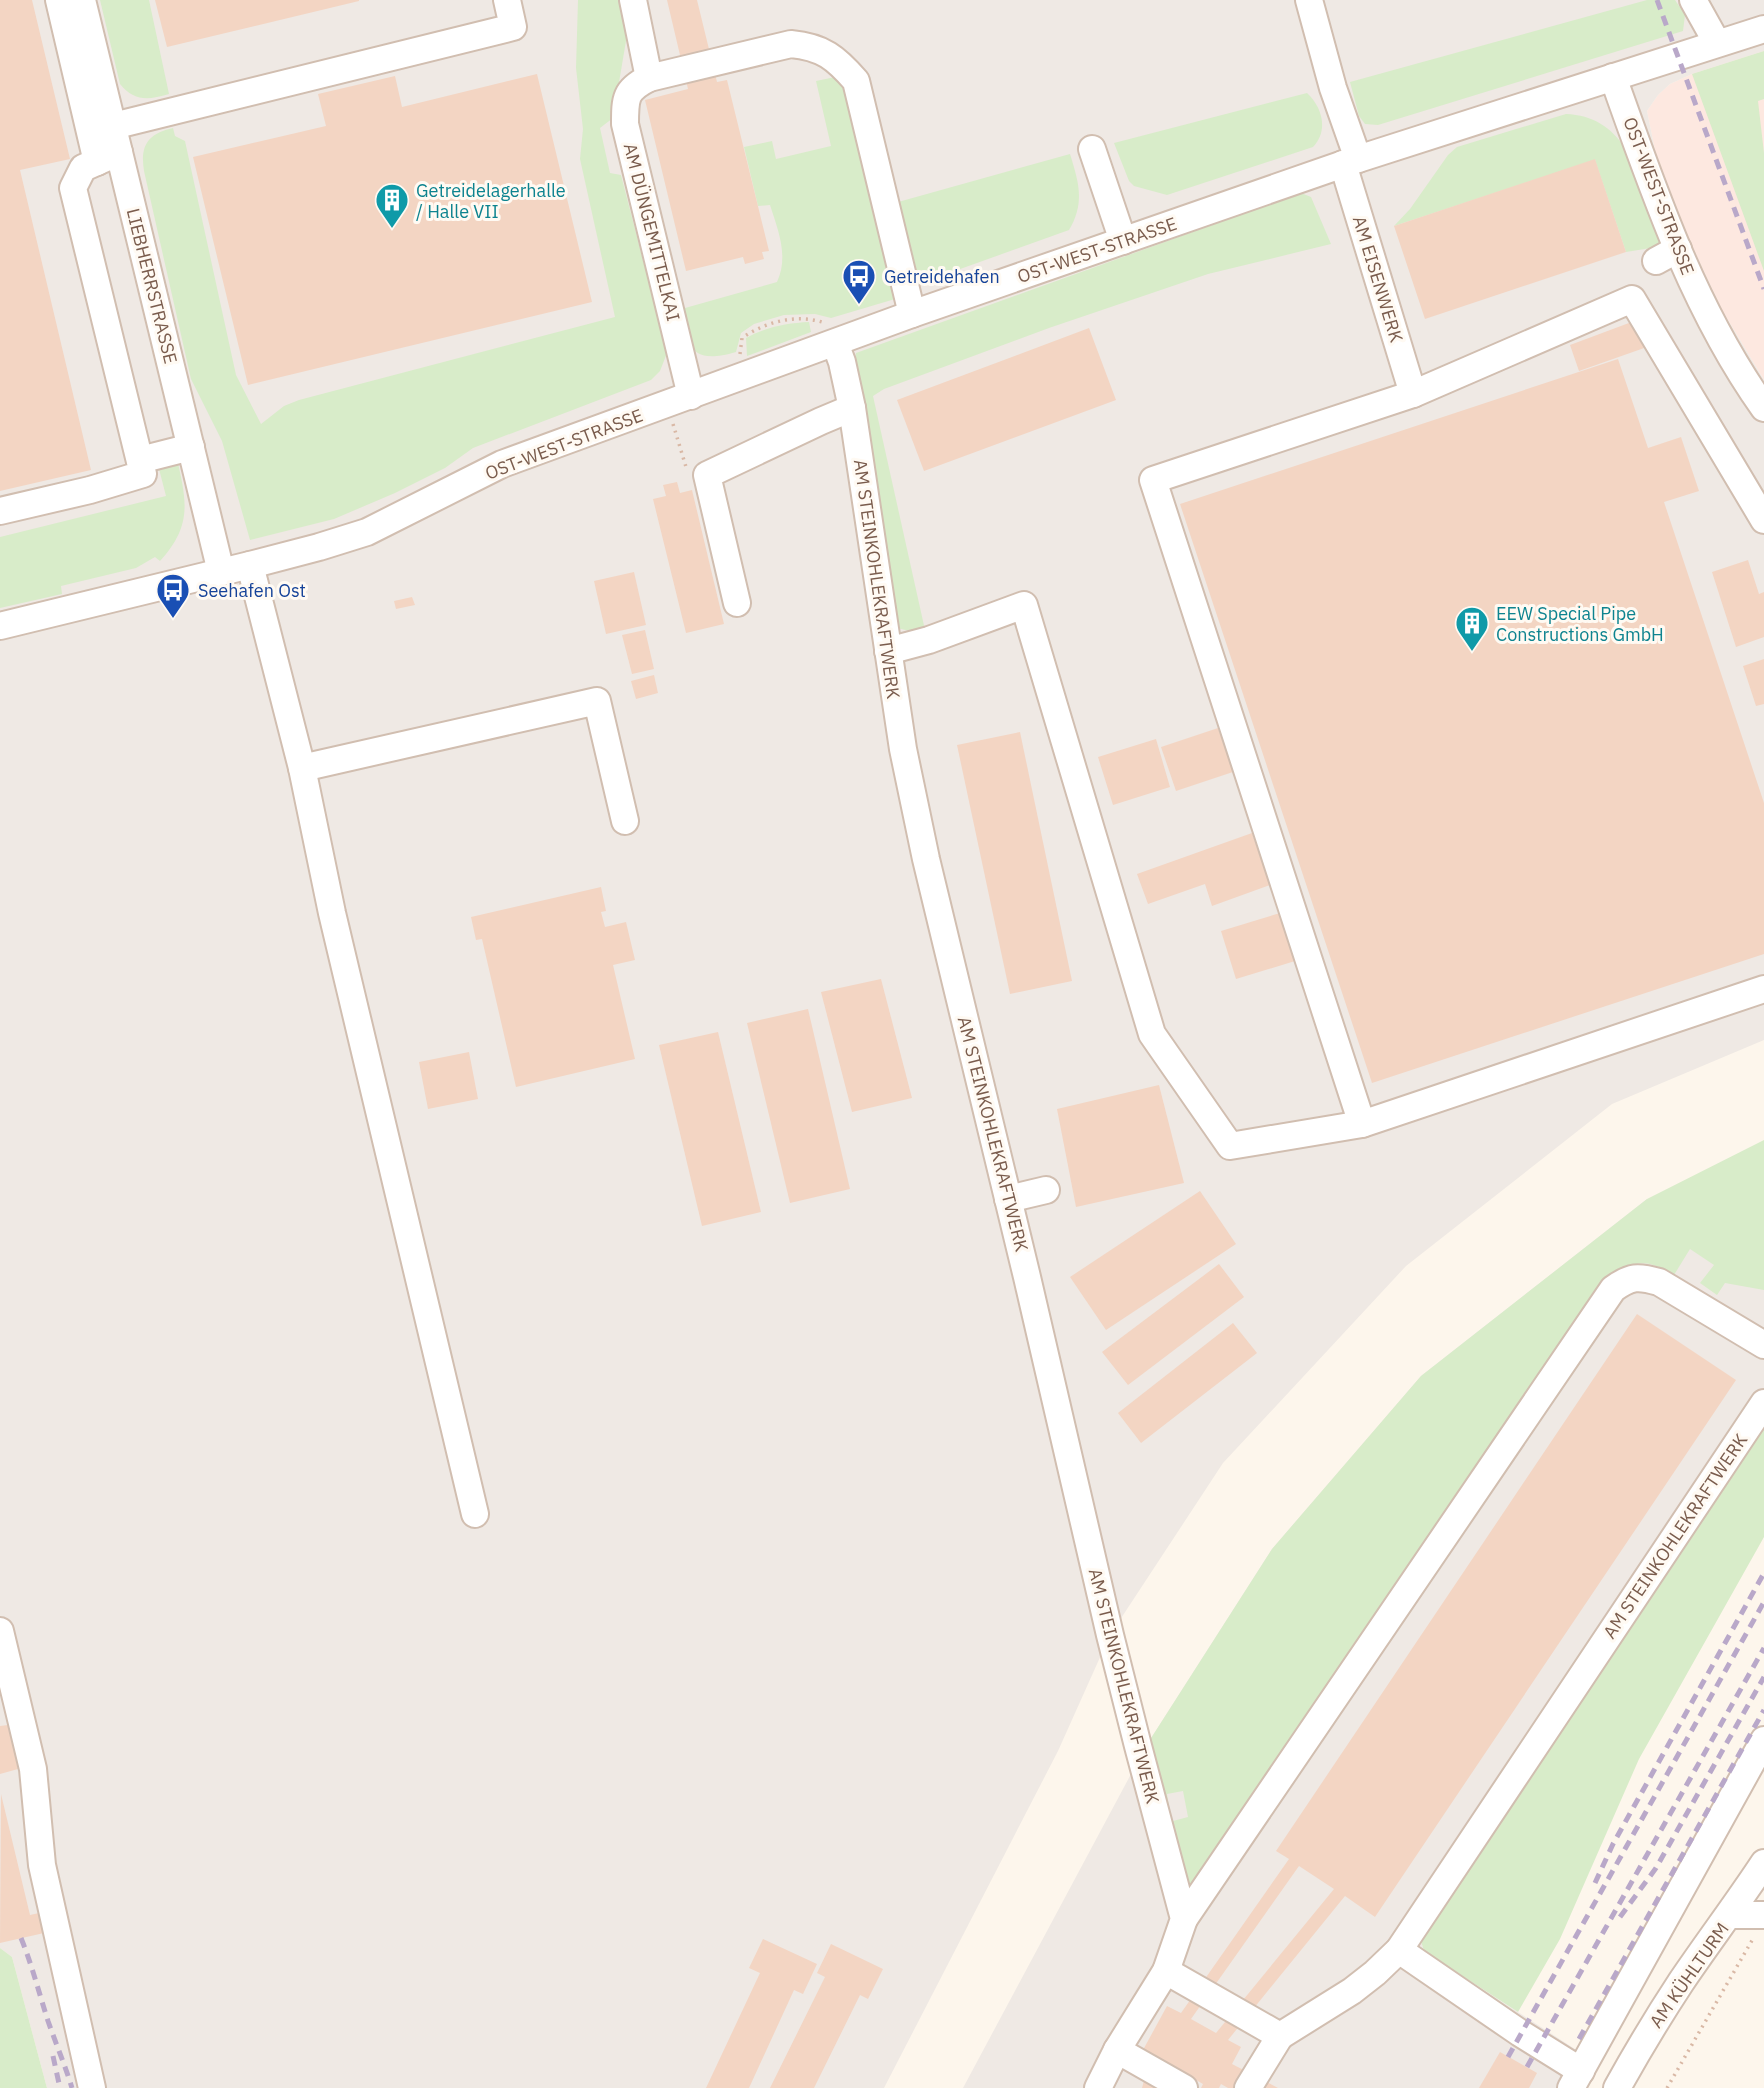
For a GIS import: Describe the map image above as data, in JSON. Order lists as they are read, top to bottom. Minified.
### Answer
{"streets":{"street":["OST-WEST-STRASSE","AM DÜNGEMITTELKAI","AM EISENWERK","LIEBHERRSTRASSE","AM STEINKOHLEKRAFTWERK","AM KÜHLTURM"]},"crossings":[["OST-WEST-STRASSE","AM DÜNGEMITTELKAI"],["OST-WEST-STRASSE","AM EISENWERK"],["OST-WEST-STRASSE","LIEBHERRSTRASSE"],["OST-WEST-STRASSE","AM STEINKOHLEKRAFTWERK"]],"places":{"building":["Getreidelagerhalle / Halle VII","EEW Special Pipe Constructions GmbH"],"bus stop":["Getreidehafen","Seehafen Ost"]}}
